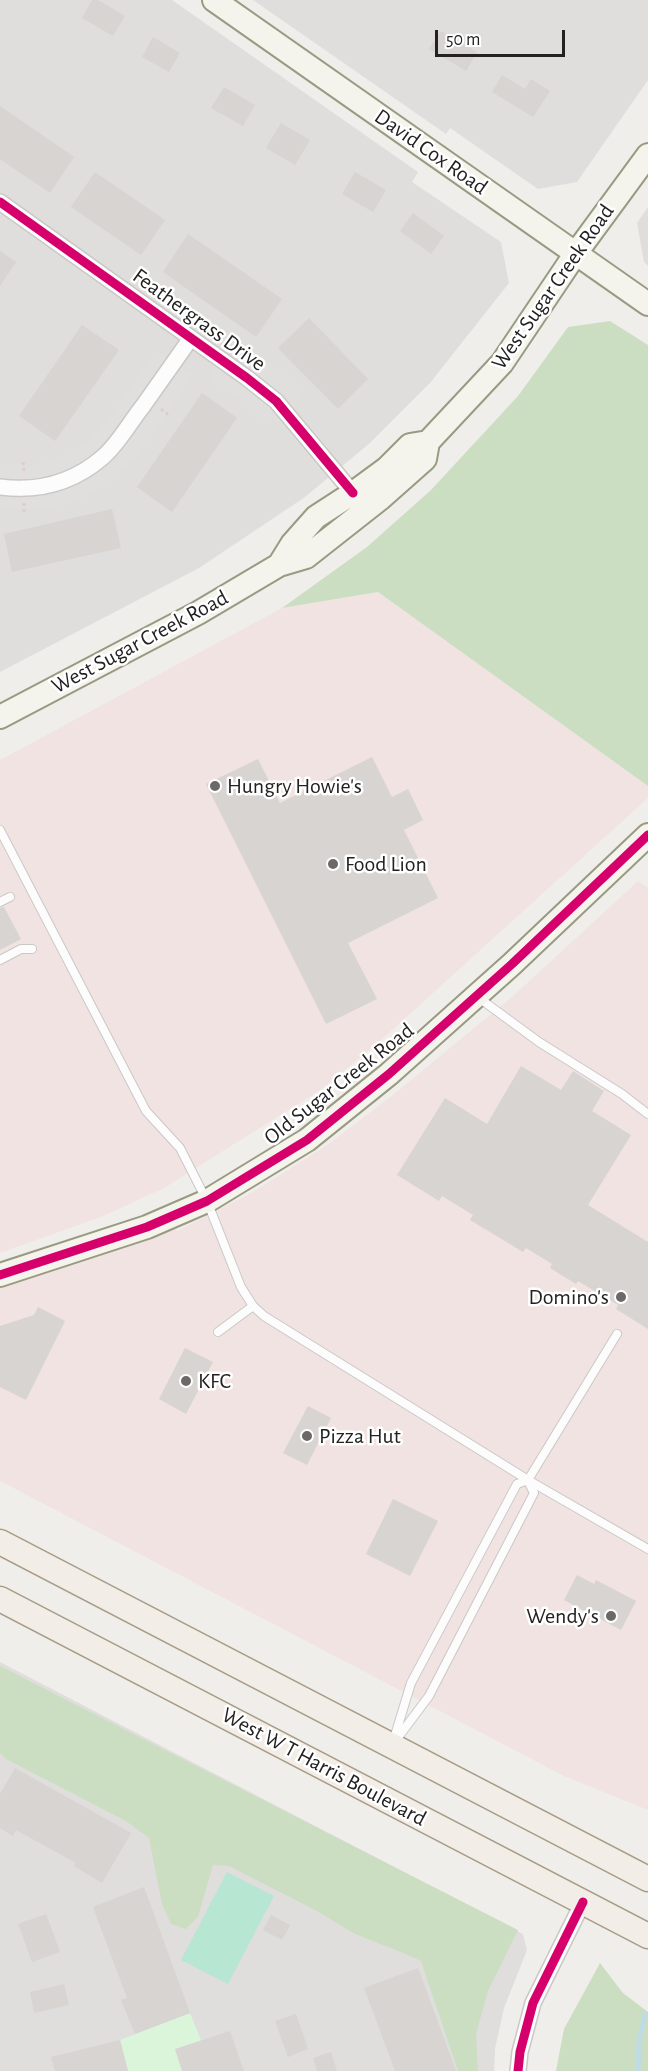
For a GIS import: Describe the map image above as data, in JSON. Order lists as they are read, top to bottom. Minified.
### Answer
{"streets":{"main road":["David Cox Road","West Sugar Creek Road","Old Sugar Creek Road","West W T Harris Boulevard"],"street":["Feathergrass Drive"]},"crossings":[["David Cox Road","West Sugar Creek Road"],["West Sugar Creek Road","Feathergrass Drive"]],"places":["Hungry Howie's","Food Lion","Domino's","KFC","Pizza Hut","Wendy's"],"scale_bar":"50 m"}
